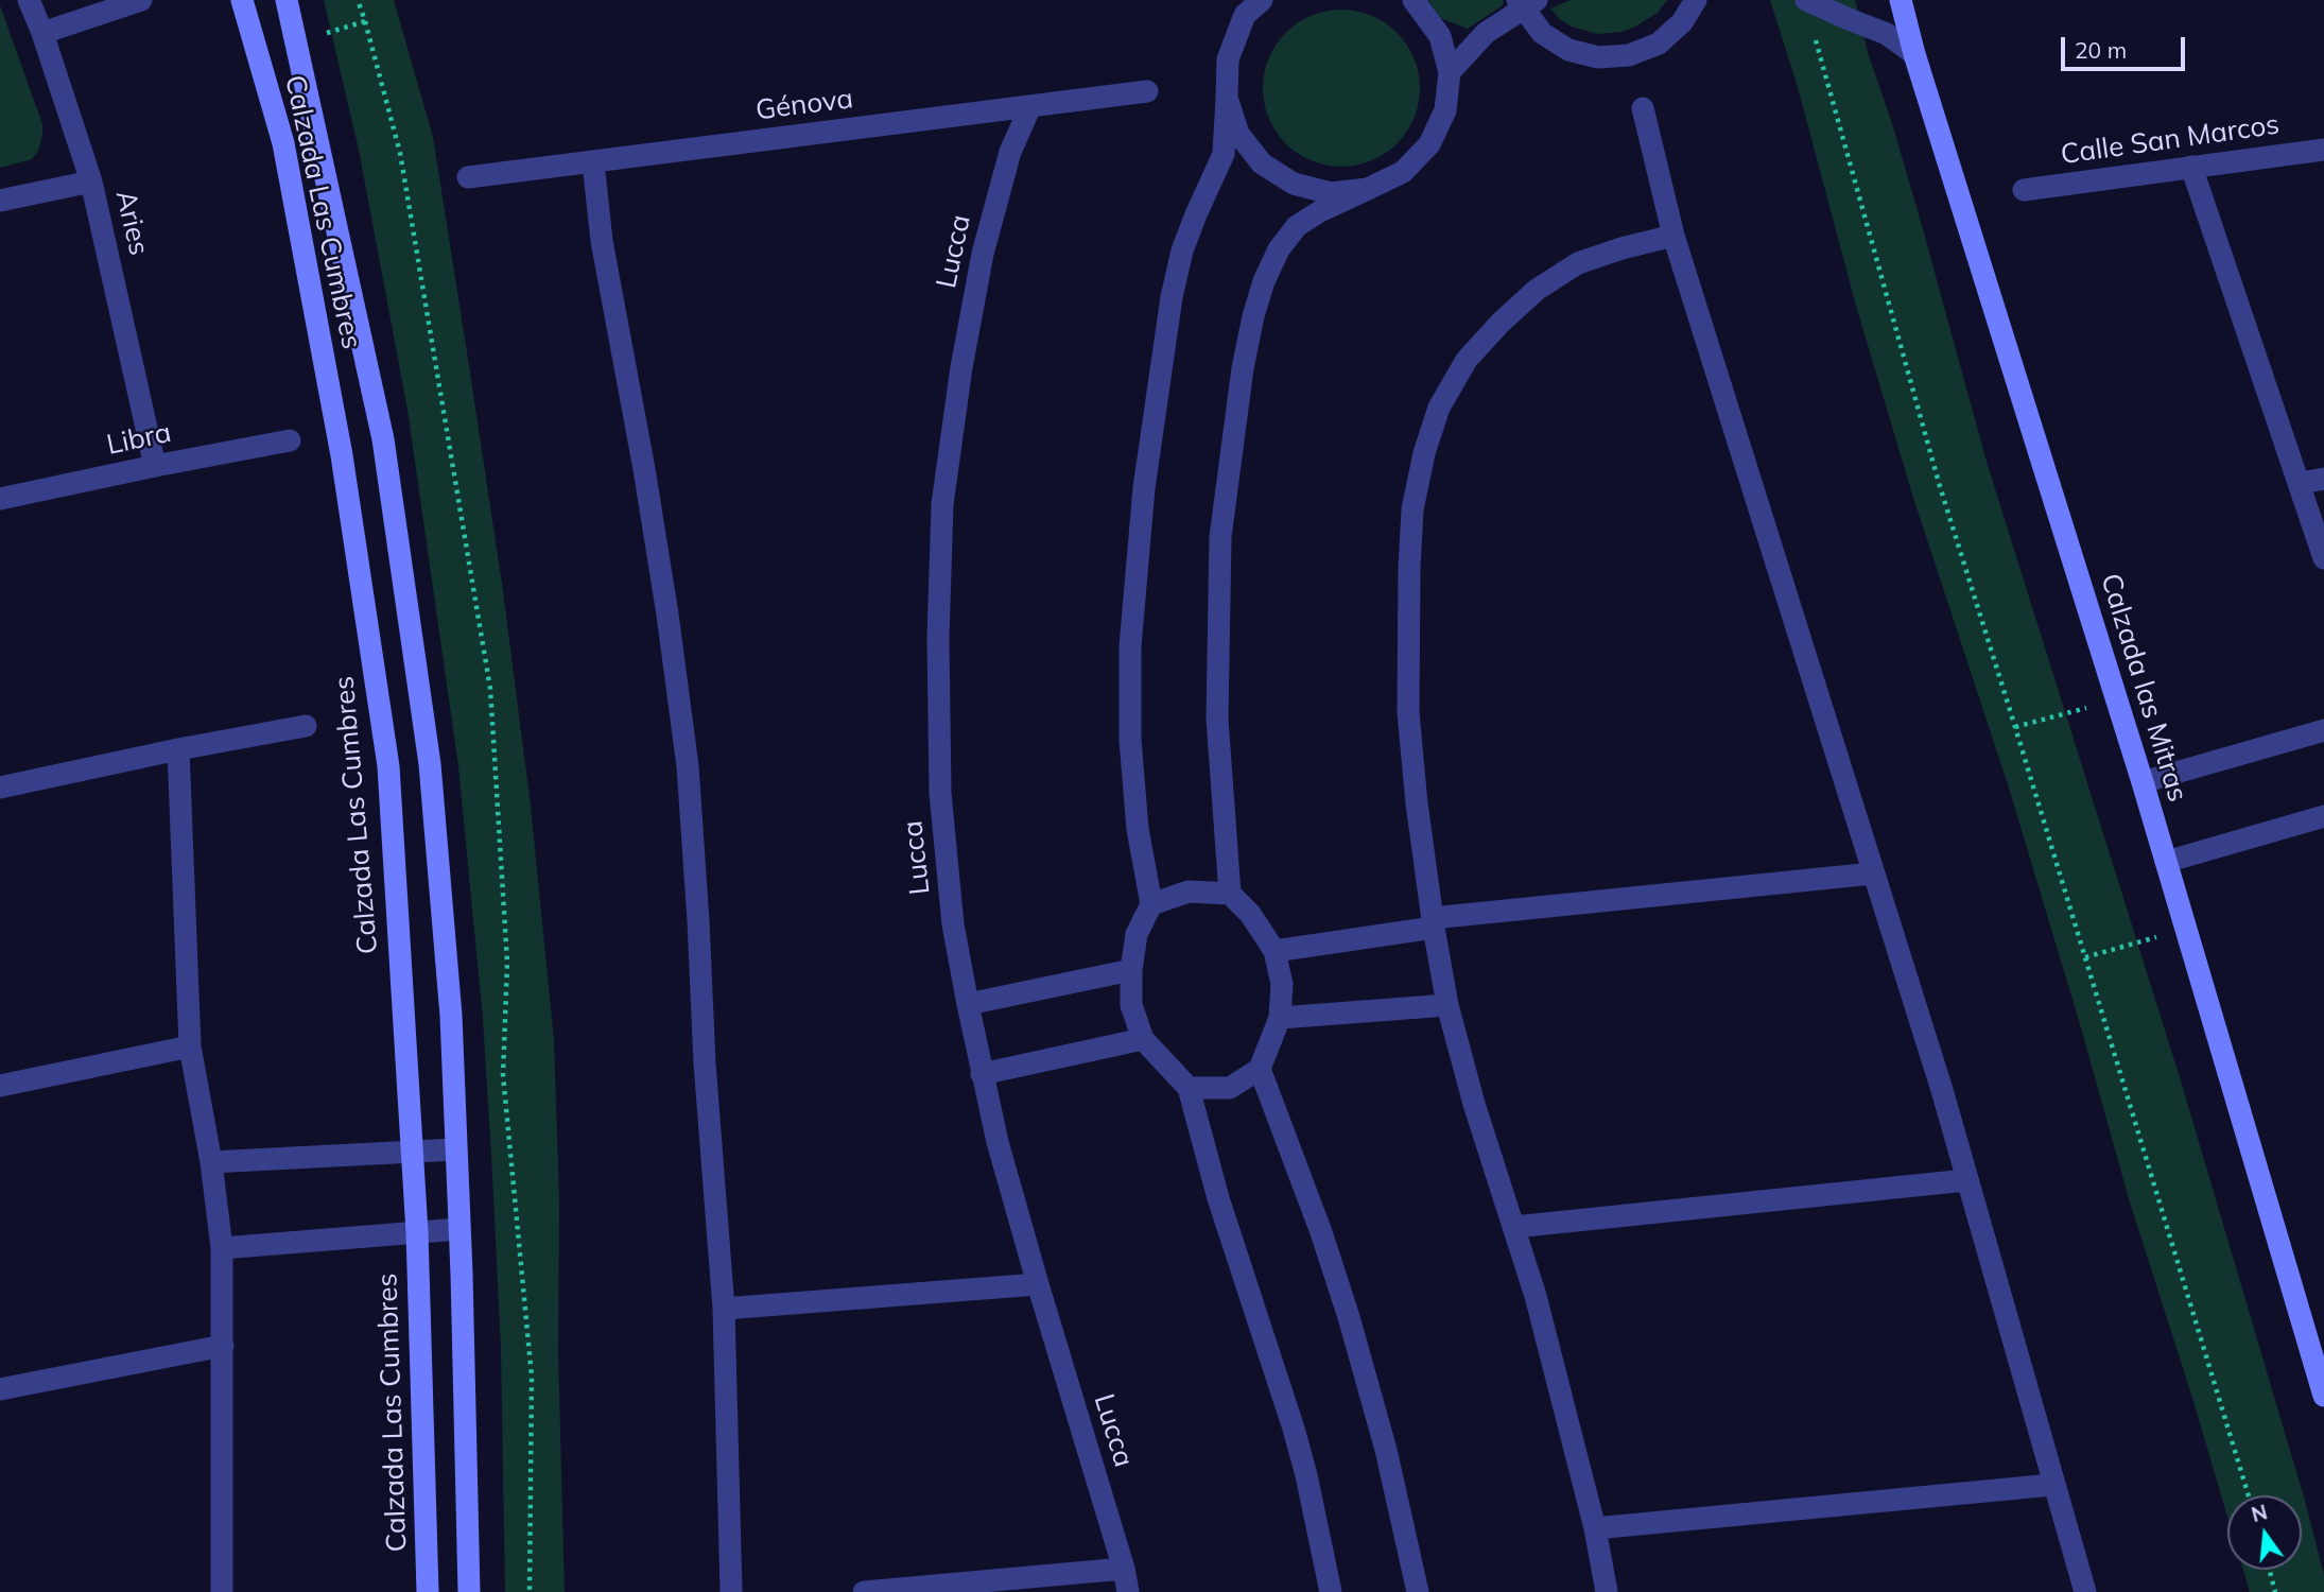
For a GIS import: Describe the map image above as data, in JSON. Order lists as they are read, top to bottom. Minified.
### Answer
{"streets":{"street":["Génova","Calle San Marcos","Calzada Las Cumbres","Aries","Lucca","Libra","Calzada las Mitras"]},"crossings":[["Génova","Lucca"],["Aries","Libra"]],"scale_bar":"20 m","north":"top"}
